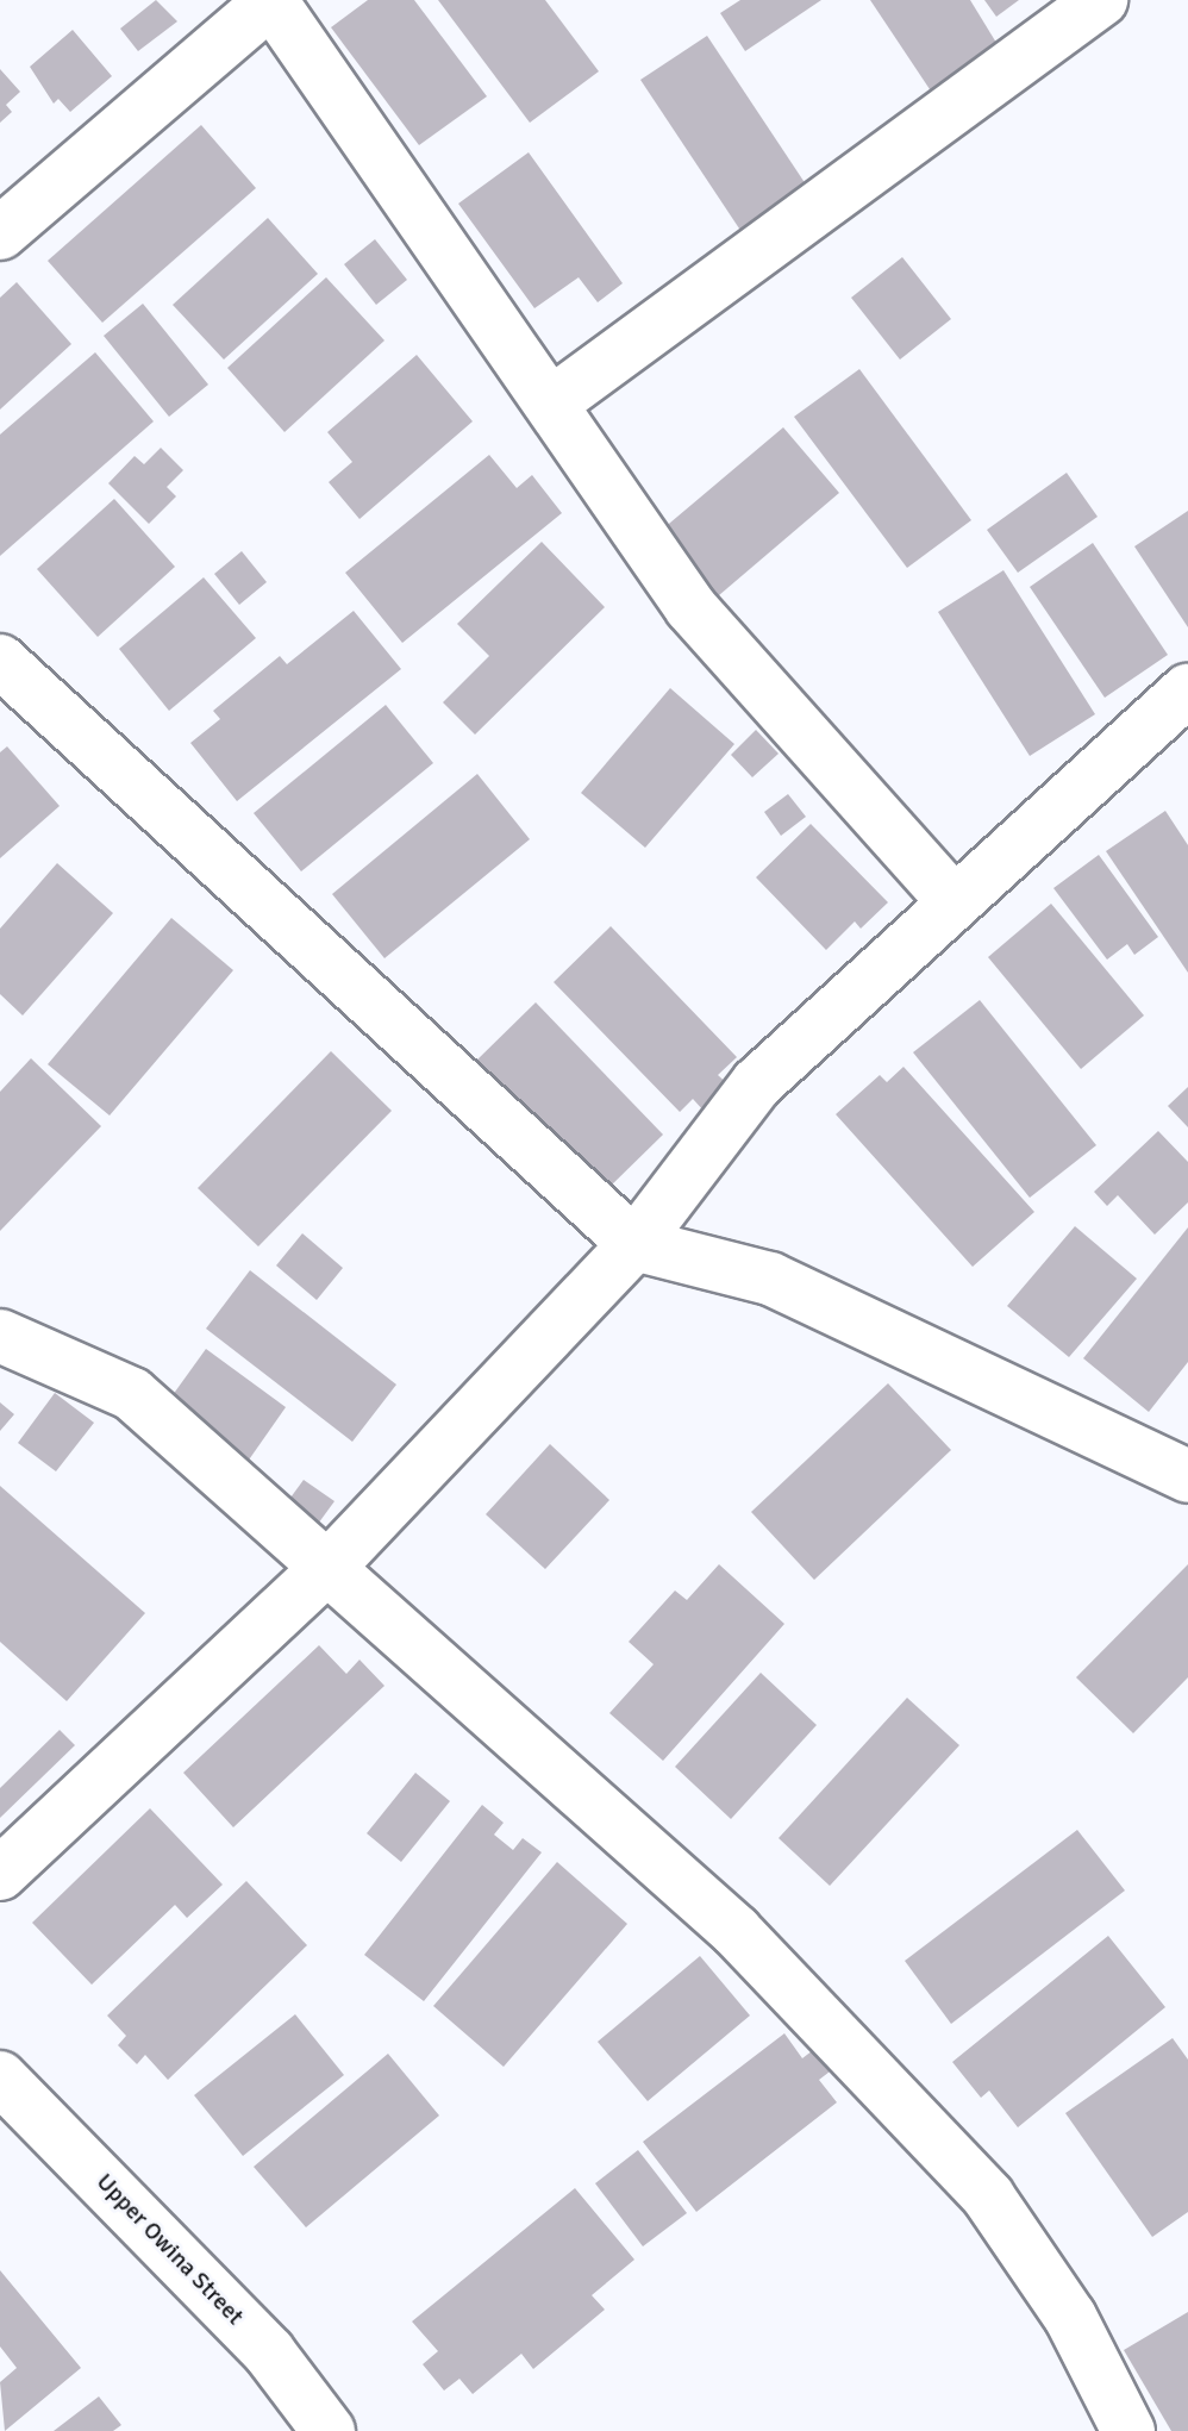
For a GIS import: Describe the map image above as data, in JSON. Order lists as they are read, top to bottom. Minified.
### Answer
{"streets":{"street":["Upper Owina Street"]}}
